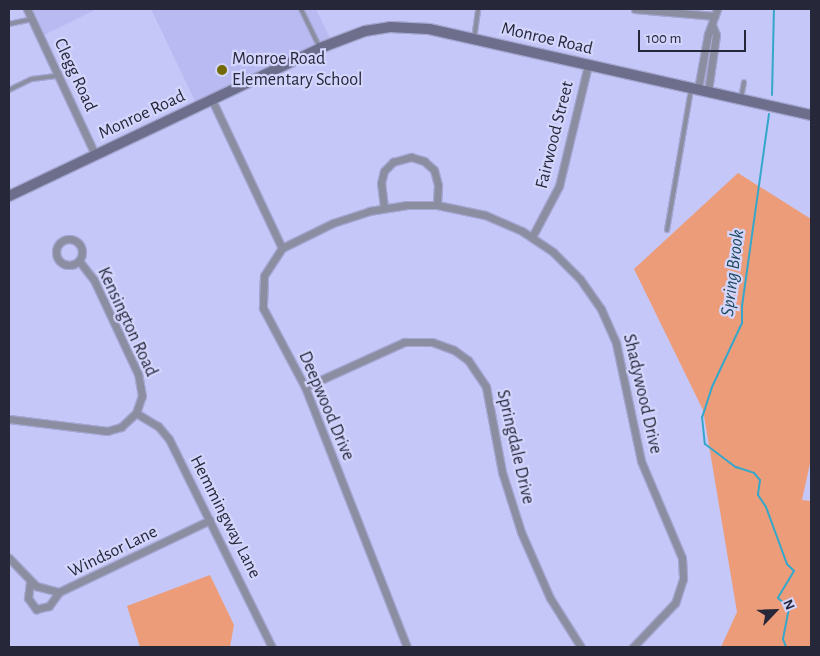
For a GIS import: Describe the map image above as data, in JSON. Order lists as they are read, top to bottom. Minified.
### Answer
{"streets":{"street":["Monroe Road","Clegg Road","Fairwood Street","Kensington Road","Shadywood Drive","Deepwood Drive","Springdale Drive","Hemmingway Lane","Windsor Lane"]},"crossings":[["Monroe Road","Clegg Road"],["Monroe Road","Fairwood Street"],["Fairwood Street","Shadywood Drive"],["Kensington Road","Hemmingway Lane"],["Shadywood Drive","Deepwood Drive"],["Deepwood Drive","Springdale Drive"],["Hemmingway Lane","Windsor Lane"]],"water":["Spring Brook"],"places":["Monroe Road Elementary School"],"scale_bar":"100 m","north":"top right"}
